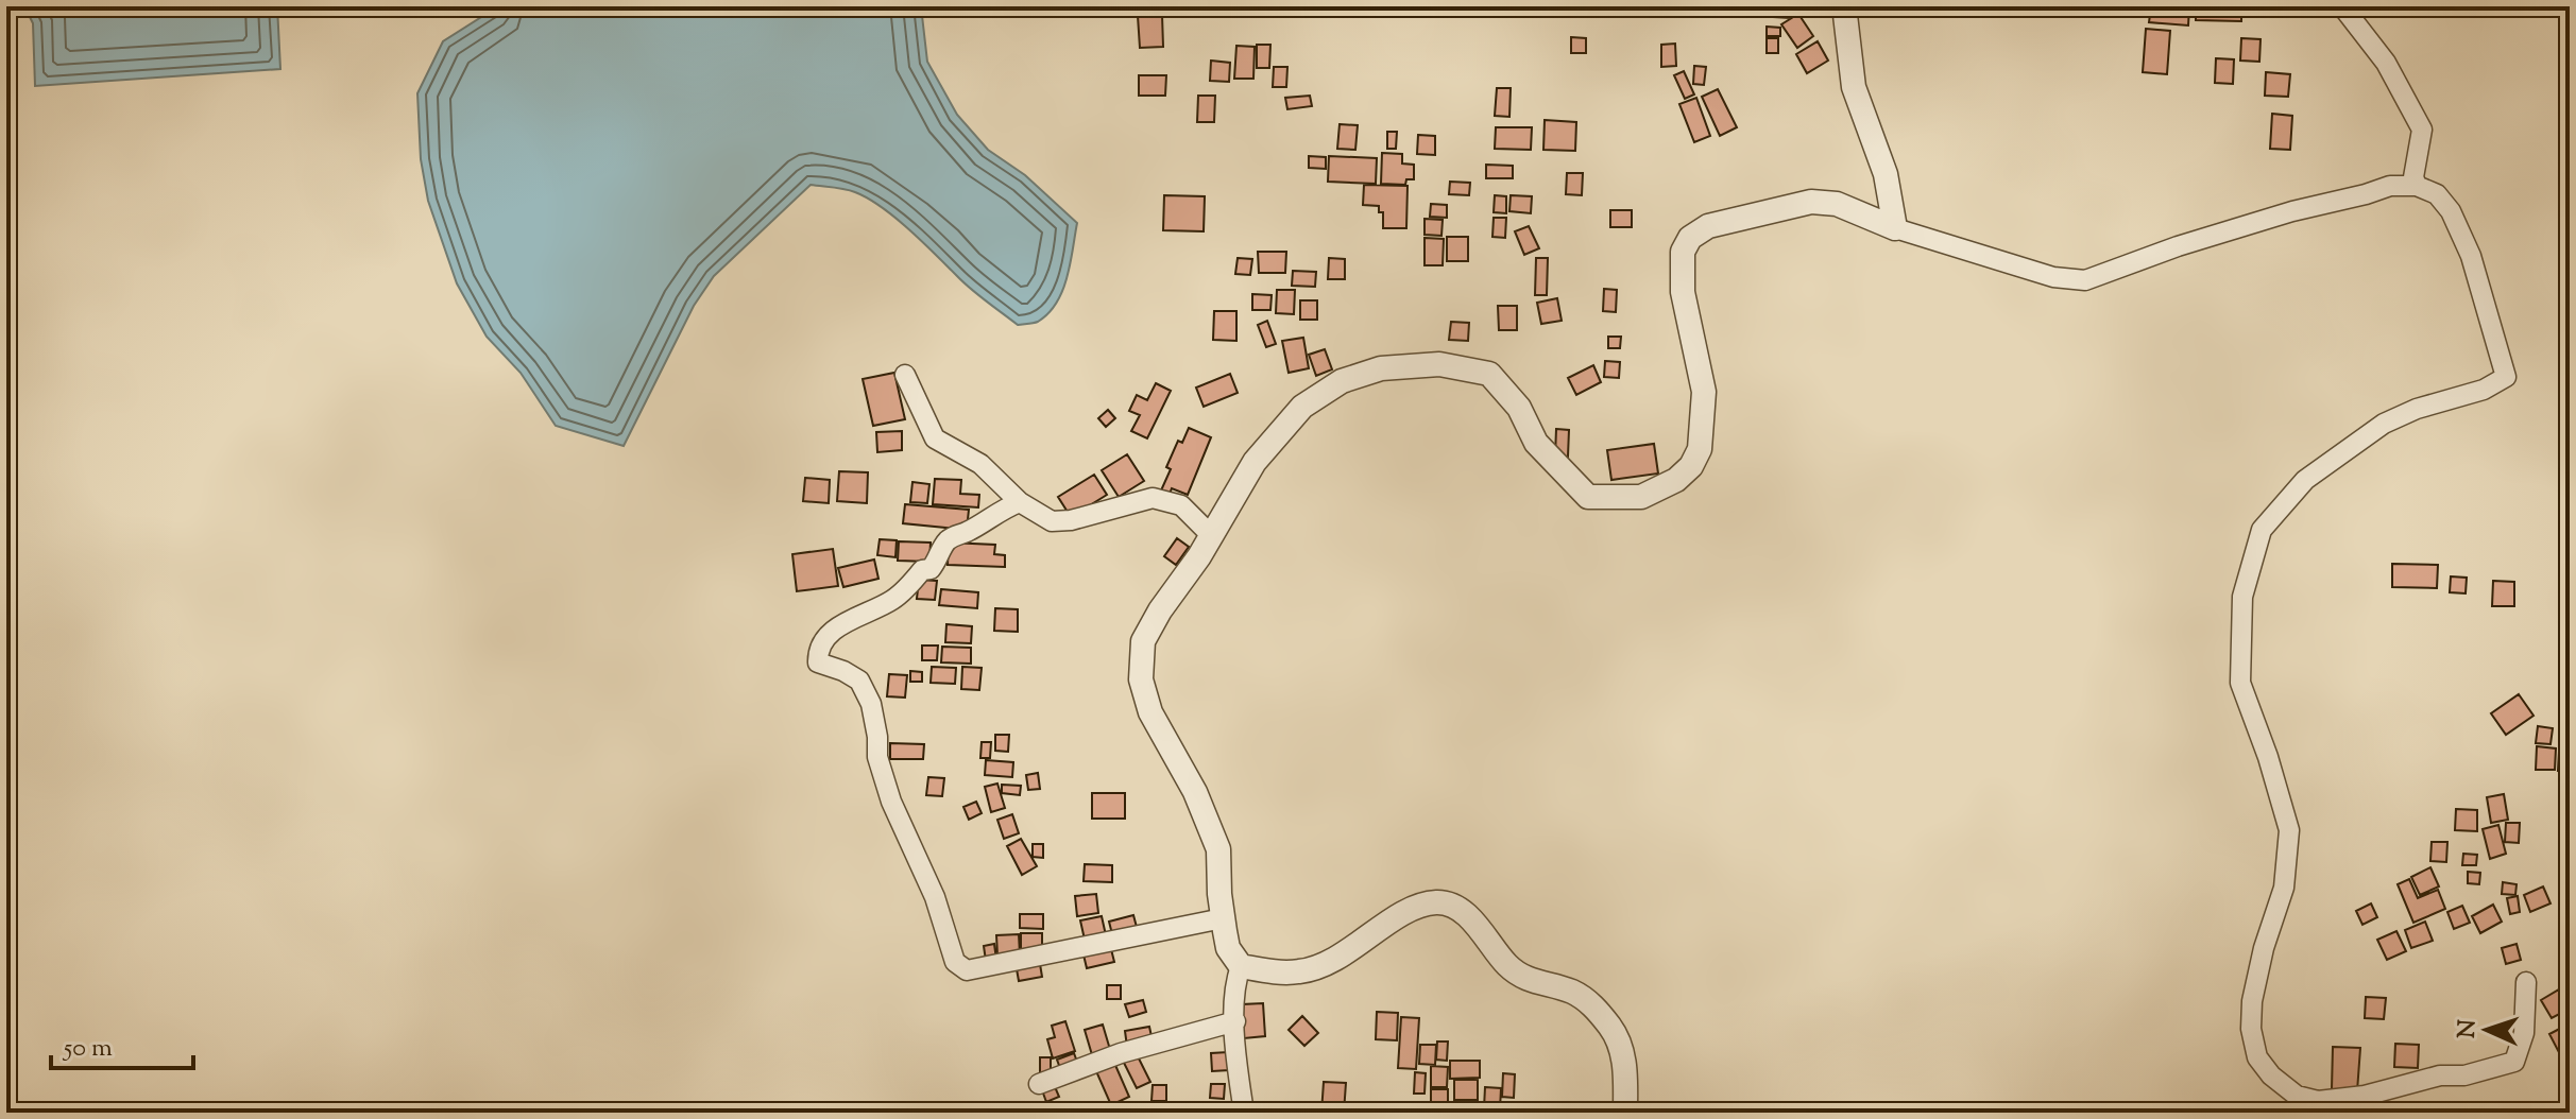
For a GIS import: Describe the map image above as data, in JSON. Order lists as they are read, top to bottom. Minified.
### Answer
{"scale_bar":"50 m","north":"left"}
